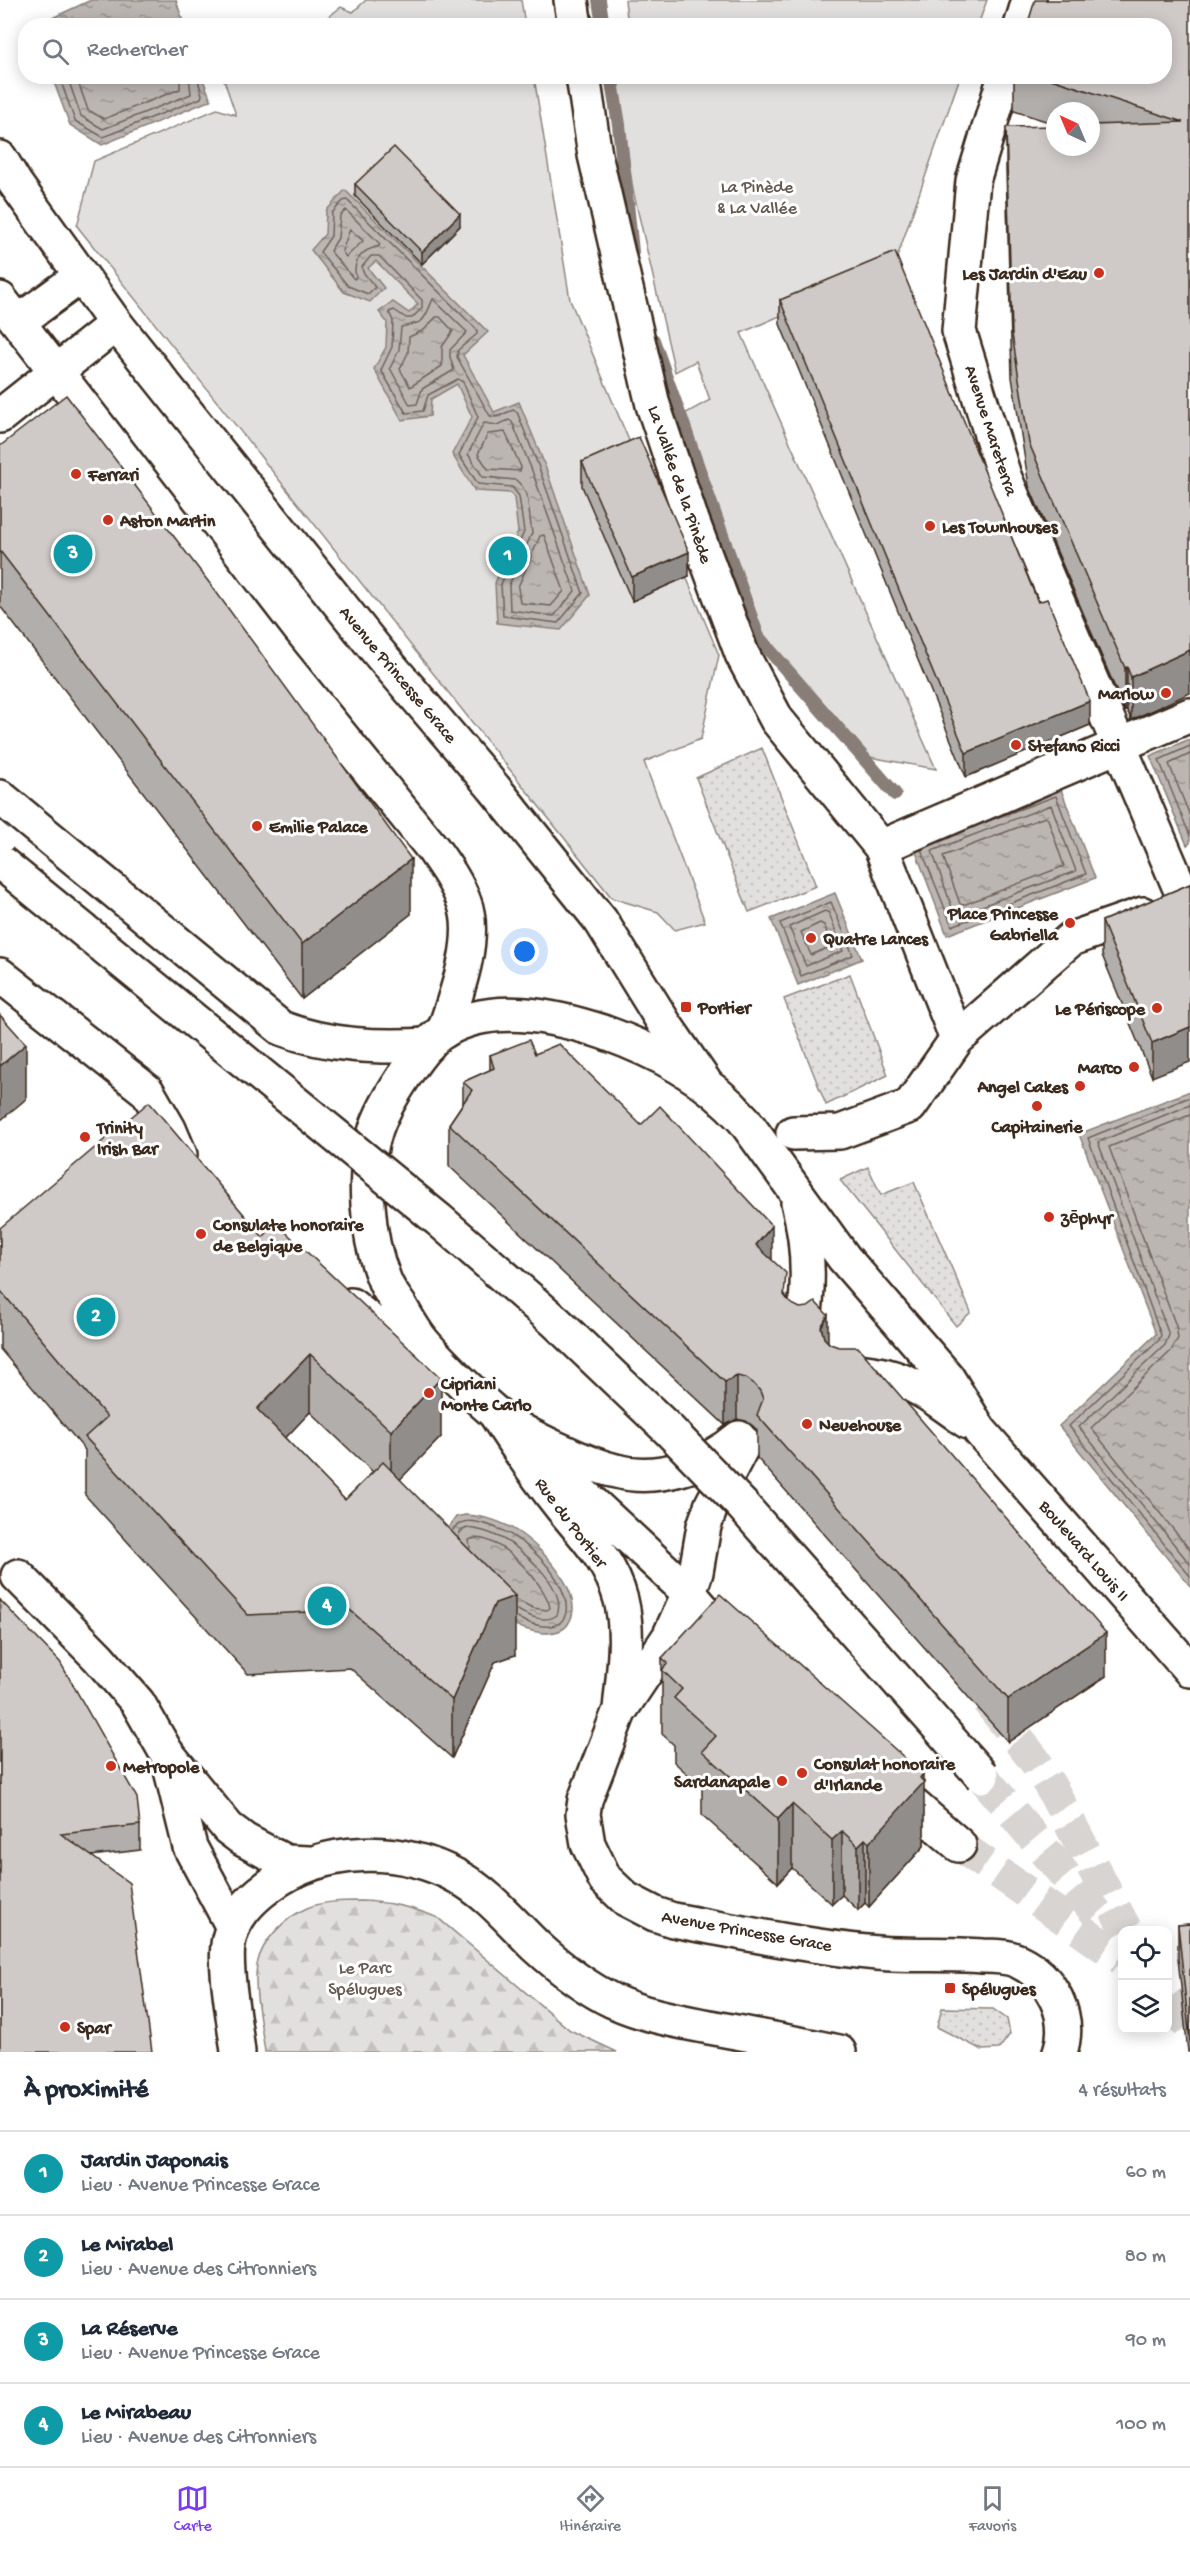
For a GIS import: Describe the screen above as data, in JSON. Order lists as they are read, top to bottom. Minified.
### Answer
{"streets":{"street":["Avenue Mareterra","La Vallée de la Pinède","Avenue Princesse Grace","Rue du Portier","Boulevard Louis II"]},"crossings":[["Avenue Princesse Grace","Rue du Portier"],["Avenue Princesse Grace","Boulevard Louis II"]],"parks":["La Pinède & La Vallée","Le Parc Spélugues"],"places":{"other":["Les Jardin d'Eau","Ferrari","Aston Martin","Les Townhouses","Marlow","Stefano Ricci","Emilie Palace","Place Princesse Gabriella","Quatre Lances","Le Périscope","Marco","Angel Cakes","Capitainerie","Trinity Irish Bar","zēphyr","Consulate honoraire de Belgique","Cipriani Monte Carlo","Neuehouse","Metropole","Consulat honoraire d'Irlande","Sardanapale","Spar"],"transit":["Portier","Spélugues"]},"north":"top left","page":{"search":"Rechercher","pins":["3","1","2","4"],"heading":["À proximité","4 résultats"],"list":[{"mark":"1","name":"Jardin Japonais","note":"Lieu · Avenue Princesse Grace","value":"60 m"},{"mark":"2","name":"Le Mirabel","note":"Lieu · Avenue des Citronniers","value":"80 m"},{"mark":"3","name":"La Réserve","note":"Lieu · Avenue Princesse Grace","value":"90 m"},{"mark":"4","name":"Le Mirabeau","note":"Lieu · Avenue des Citronniers","value":"100 m"}],"nav":["Carte","Itinéraire","Favoris"]}}
